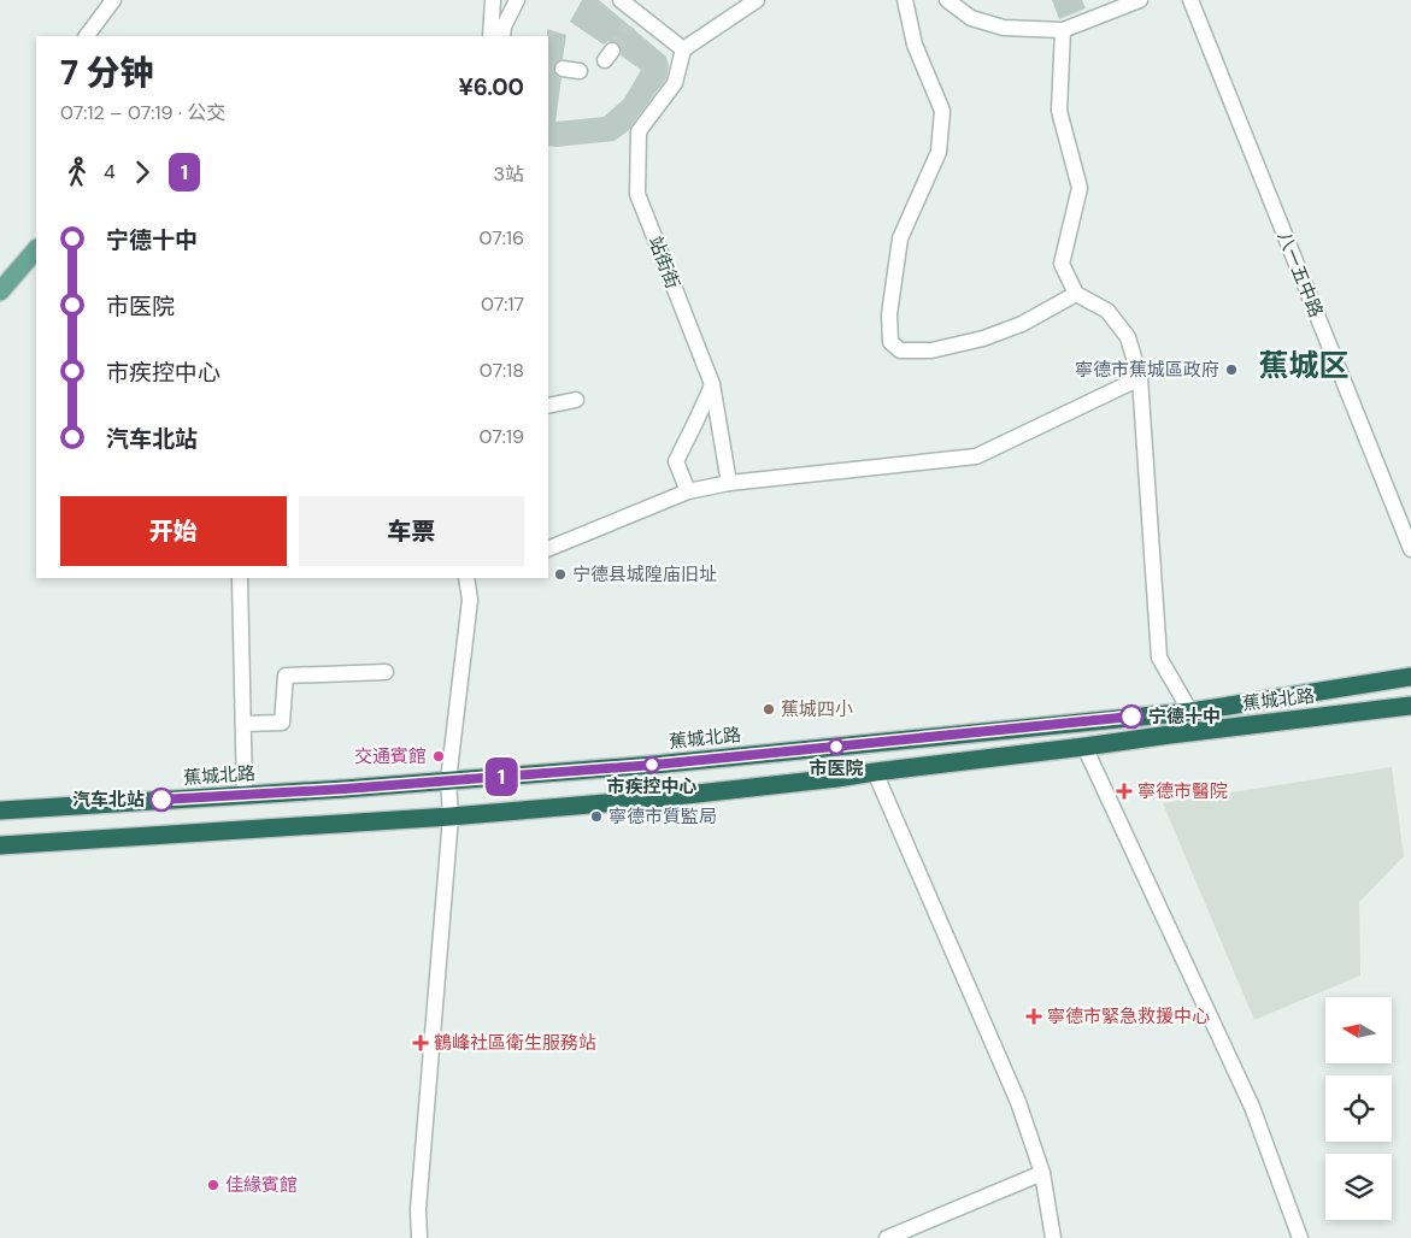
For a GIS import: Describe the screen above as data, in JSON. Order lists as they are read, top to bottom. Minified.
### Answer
{"streets":{"highway":["蕉城北路"],"street":["站街街","八一五中路"]},"districts":["蕉城区"],"places":{"other":["寧德市蕉城區政府","宁德县城隍庙旧址","蕉城四小","宁德十中","市医院","交通賓館","市疾控中心","汽车北站","寧德市質監局","佳緣賓館"],"health":["寧德市醫院","寧德市緊急救援中心","鶴峰社區衛生服務站"]},"lines":["bus line 1"],"north":"left","page":{"on_map":"1","heading":["7 分钟","07:12 – 07:19 · 公交","¥6.00"],"legs":["4","1","3站"],"list":[{"name":"宁德十中","value":"07:16"},{"name":"市医院","value":"07:17"},{"name":"市疾控中心","value":"07:18"},{"name":"汽车北站","value":"07:19"}],"buttons":["开始","车票"]}}
